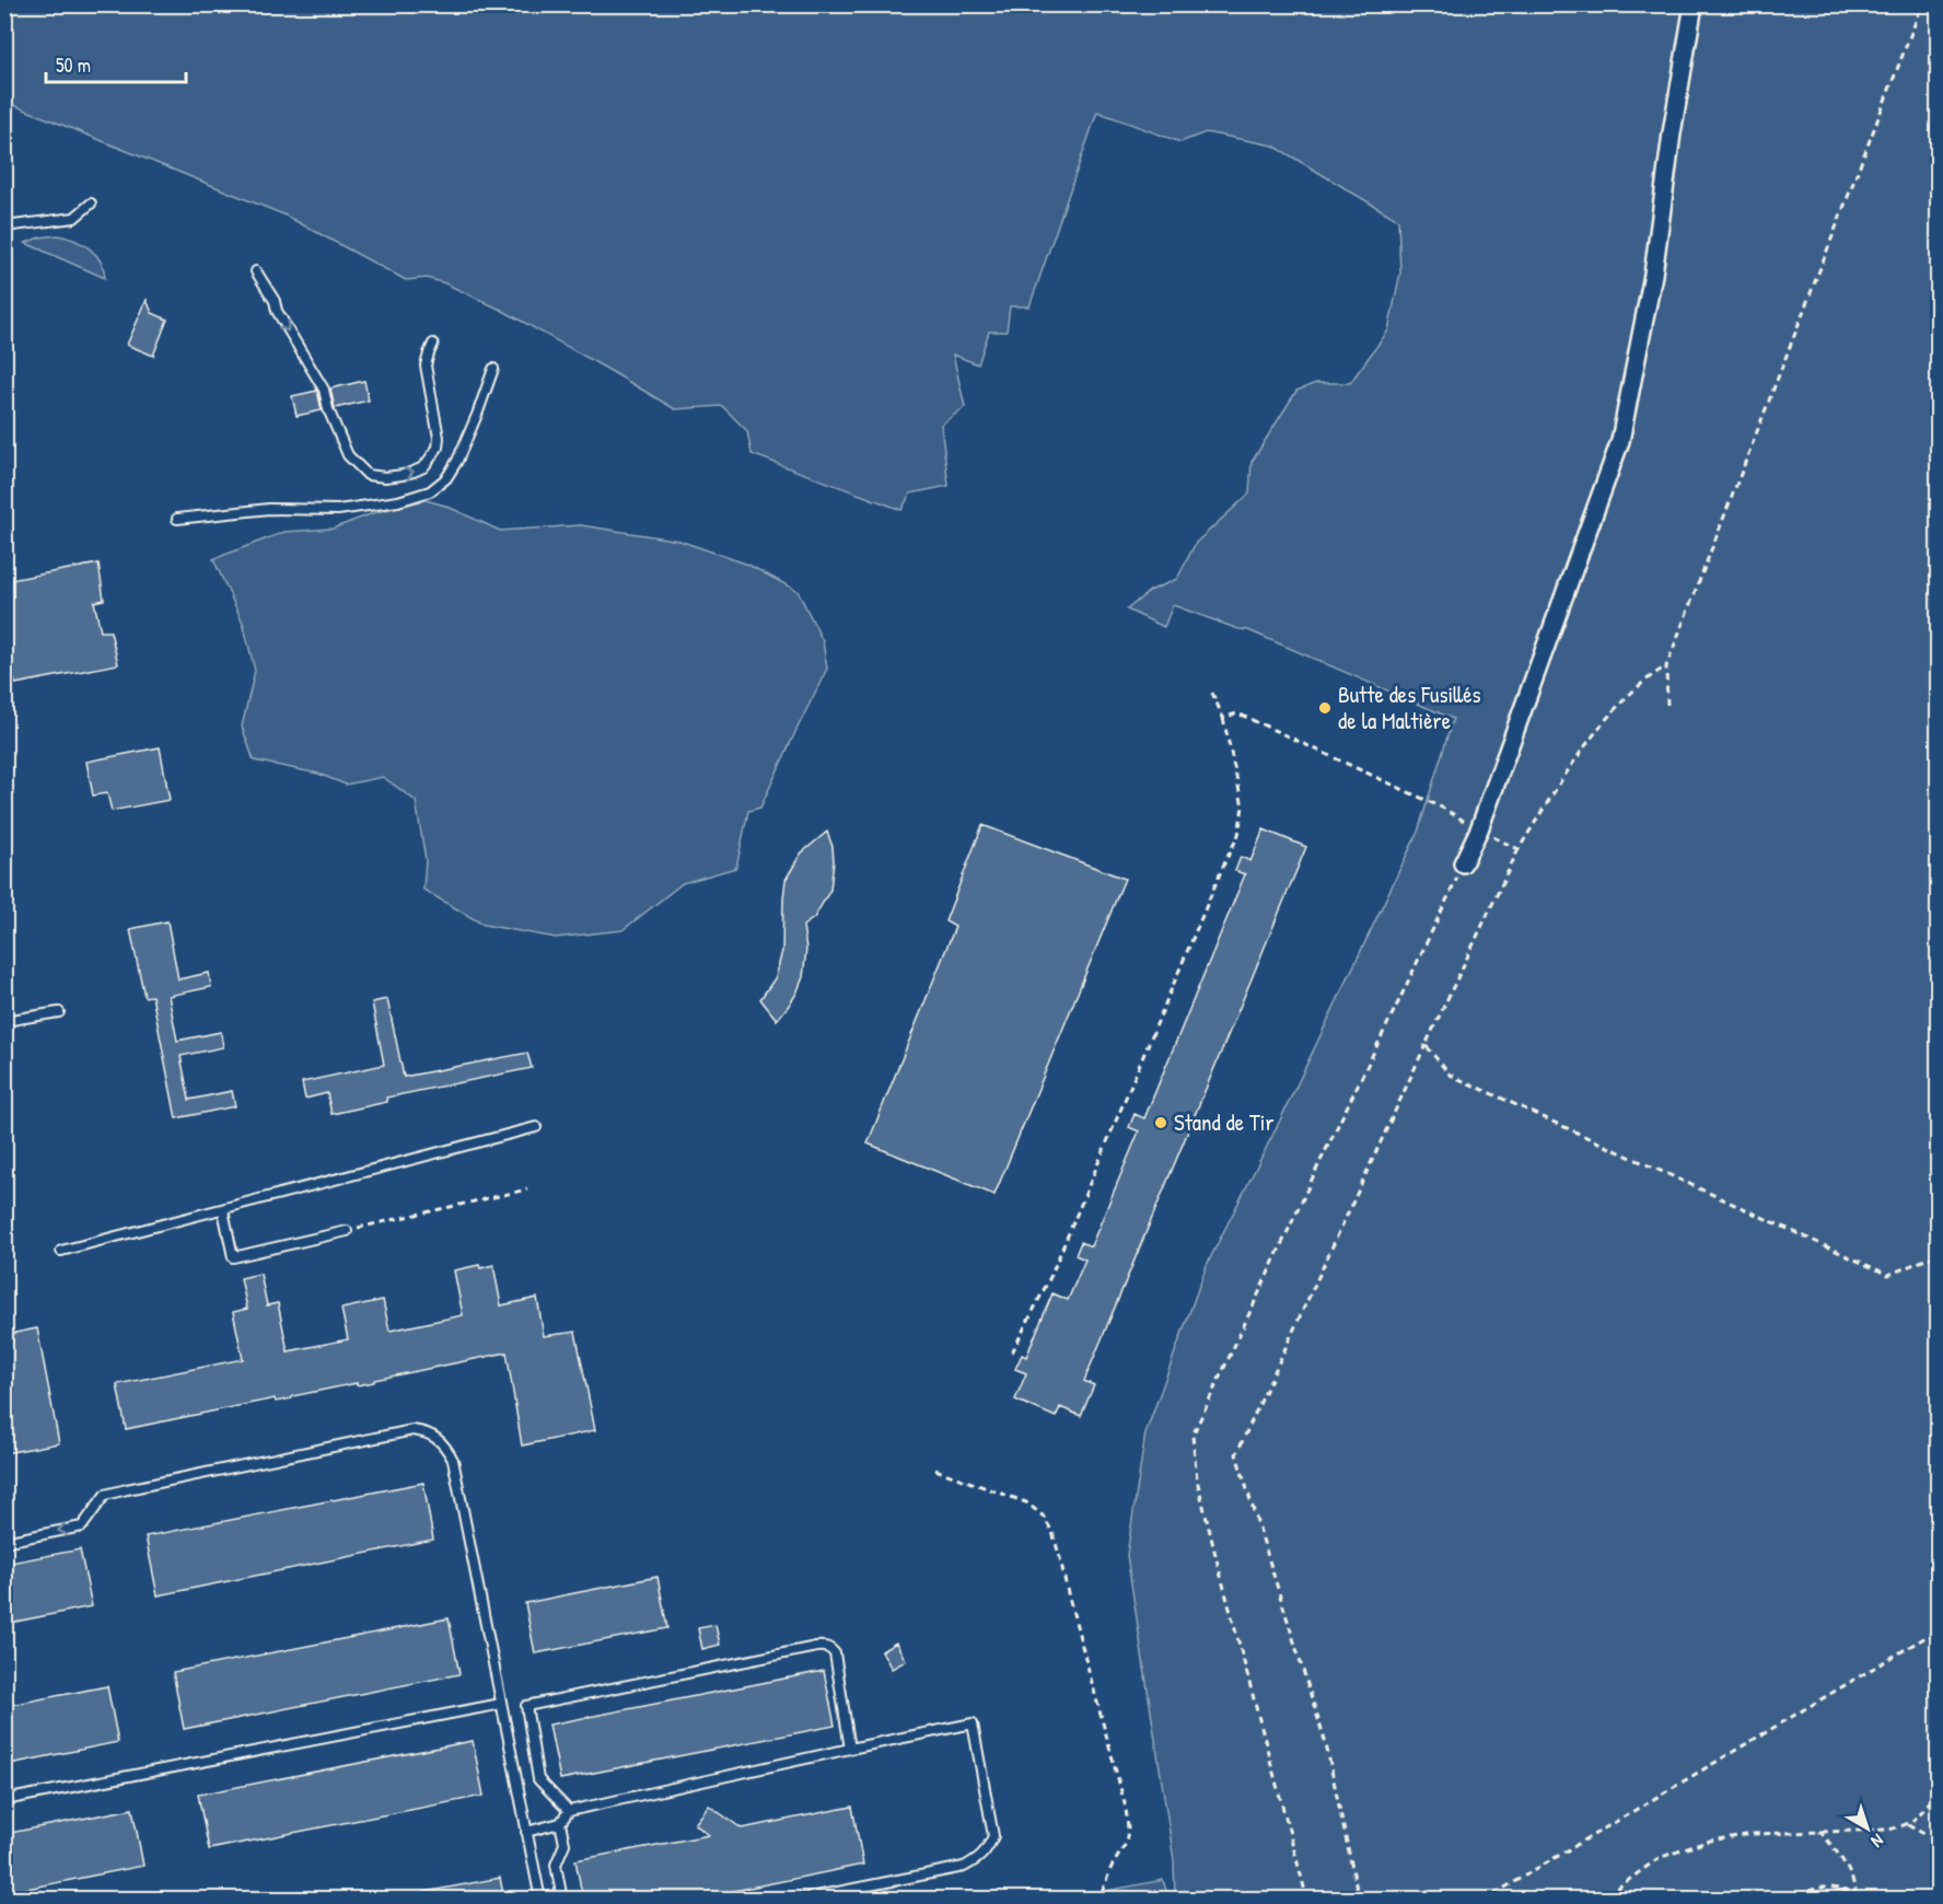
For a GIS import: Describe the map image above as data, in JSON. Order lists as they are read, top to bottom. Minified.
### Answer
{"places":["Butte des Fusillés de la Maltière","Stand de Tir"],"scale_bar":"50 m","north":"bottom right"}
